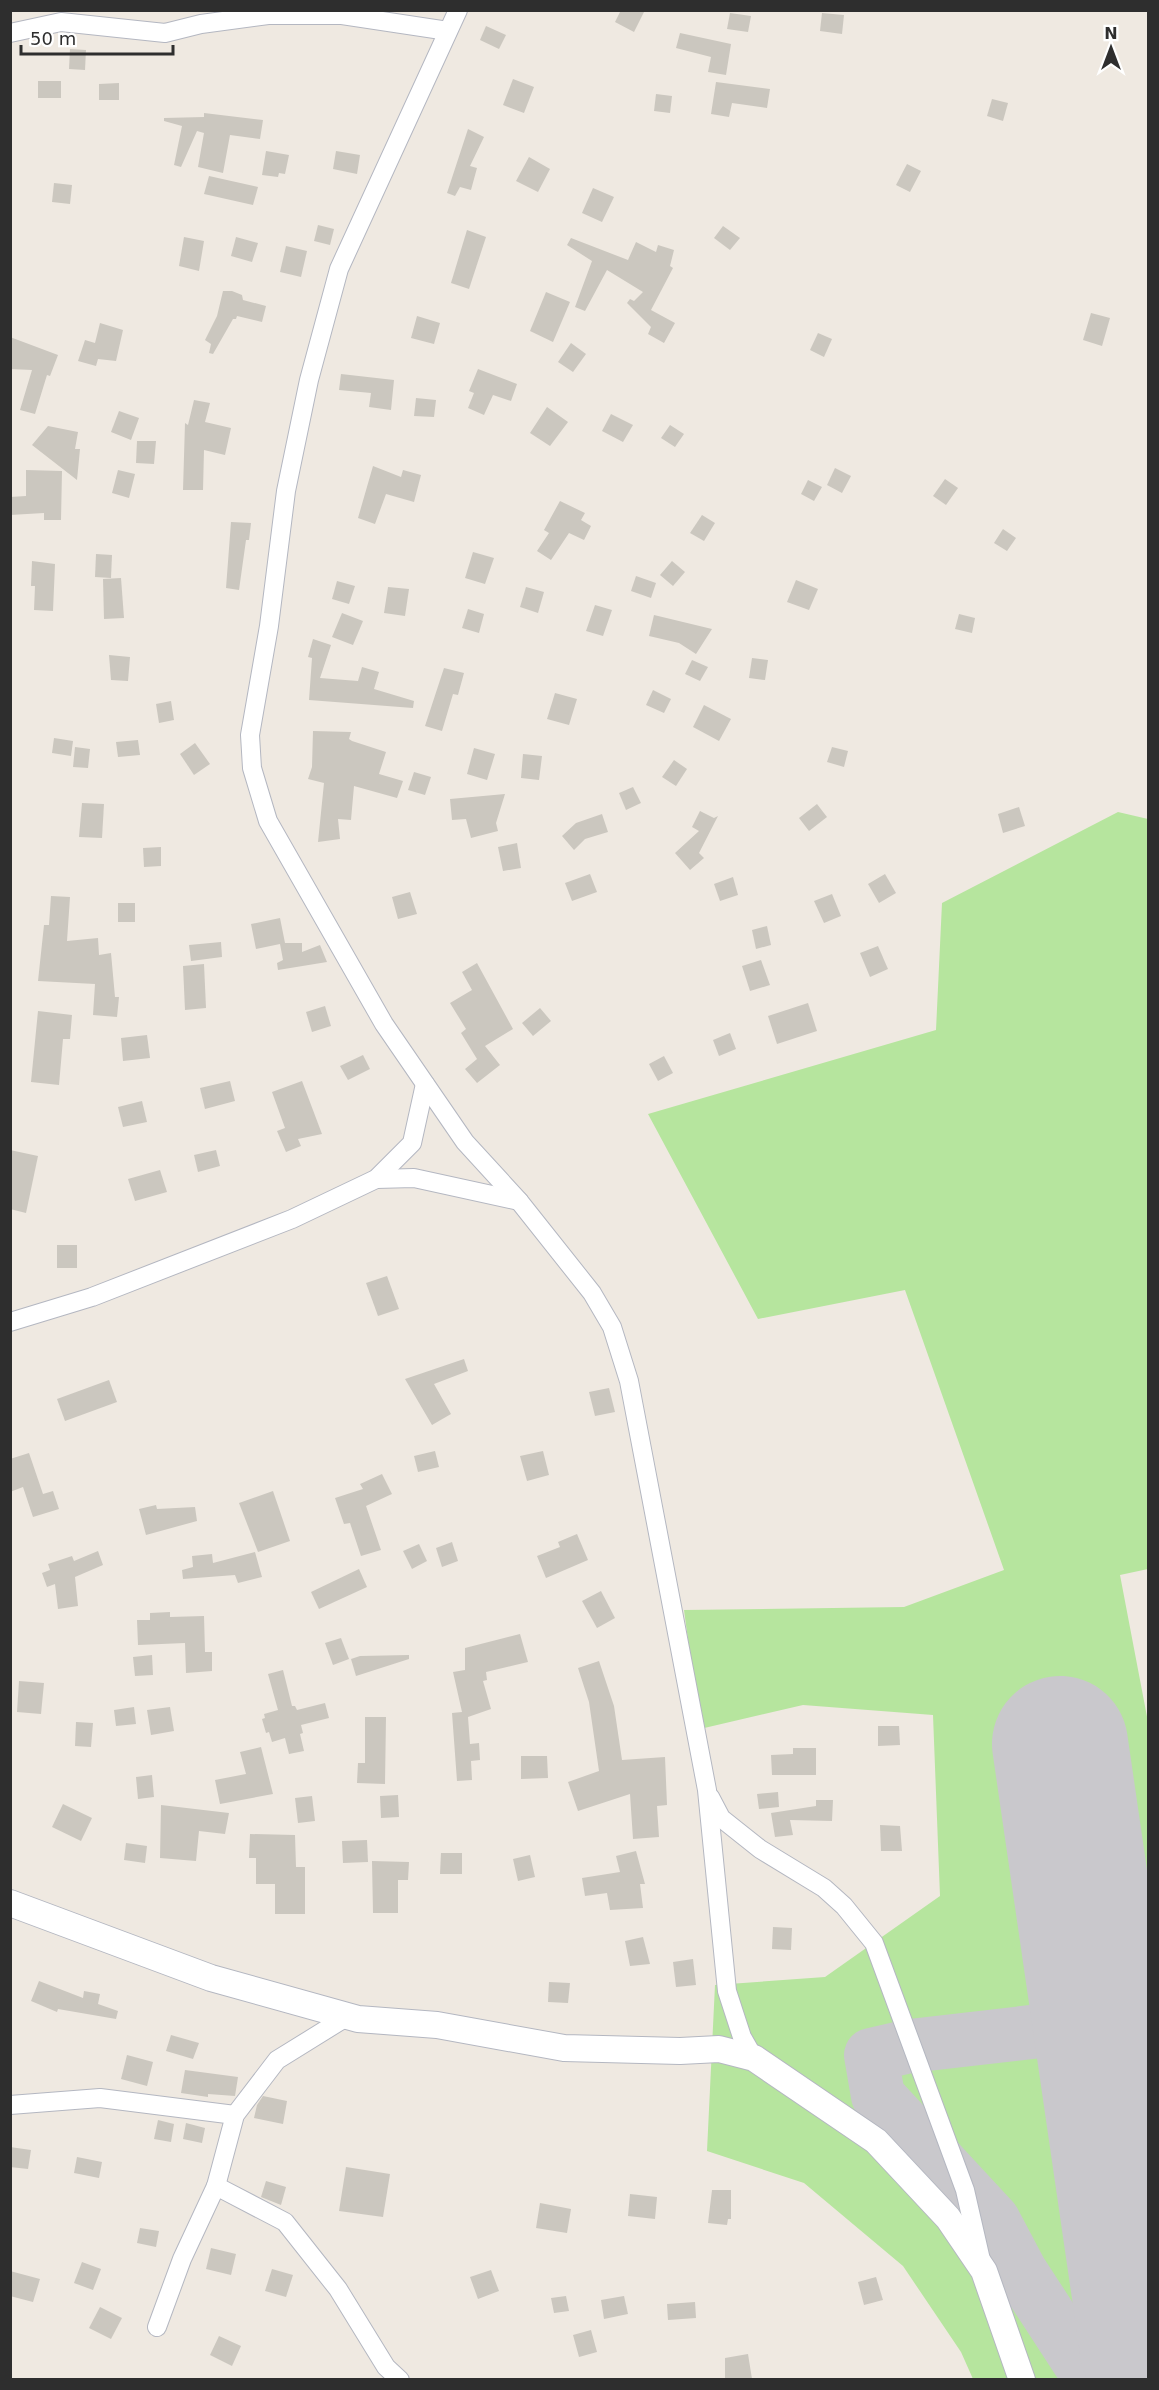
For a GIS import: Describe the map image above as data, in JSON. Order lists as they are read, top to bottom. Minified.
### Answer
{"scale_bar":"50 m","north":"top"}
